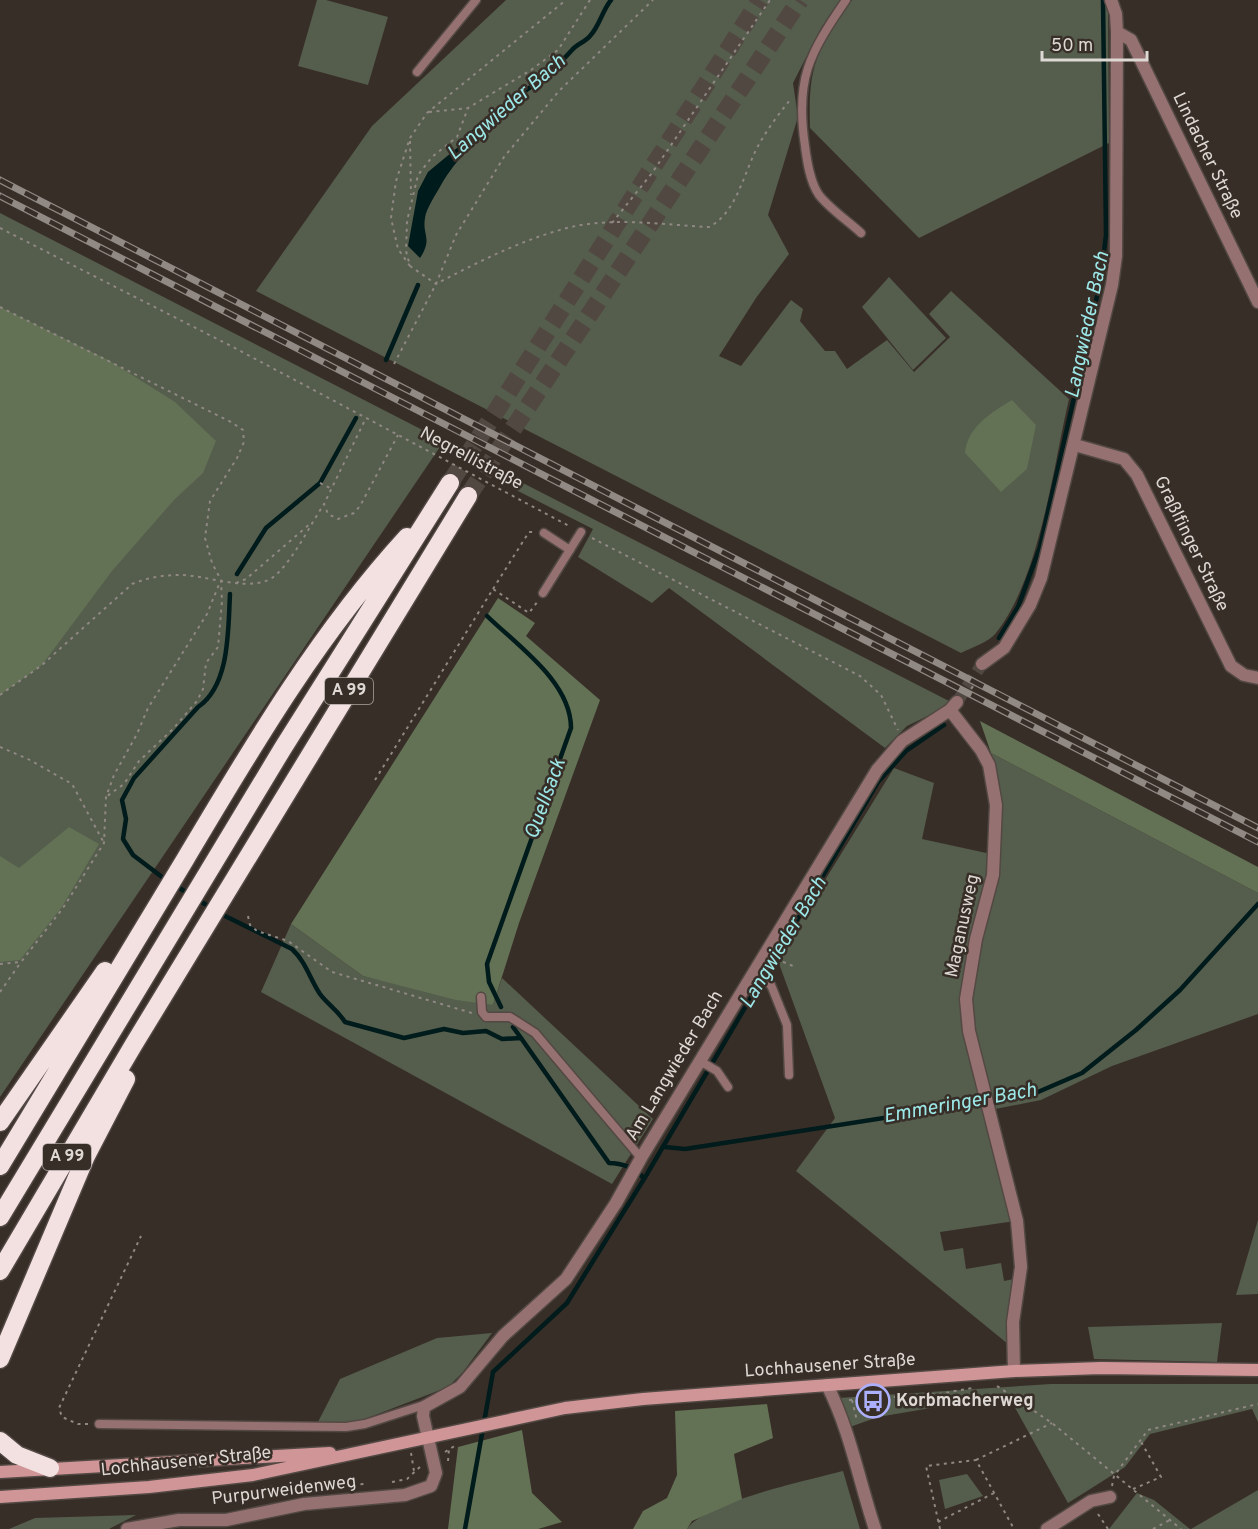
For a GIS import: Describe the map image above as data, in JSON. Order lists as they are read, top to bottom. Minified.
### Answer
{"streets":{"highway":["A 99"],"main road":["Lochhausener Straße"],"street":["Lindacher Straße","Graßlfinger Straße","Maganusweg","Am Langwieder Bach","Purpurweidenweg"],"path":["Negrellistraße"]},"crossings":[["Negrellistraße","Am Langwieder Bach"],["Maganusweg","Am Langwieder Bach"],["Maganusweg","Lochhausener Straße"],["Lochhausener Straße","Purpurweidenweg"]],"water":["Langwieder Bach","Quellsack","Emmeringer Bach"],"places":{"bus stop":["Korbmacherweg"]},"scale_bar":"50 m"}
